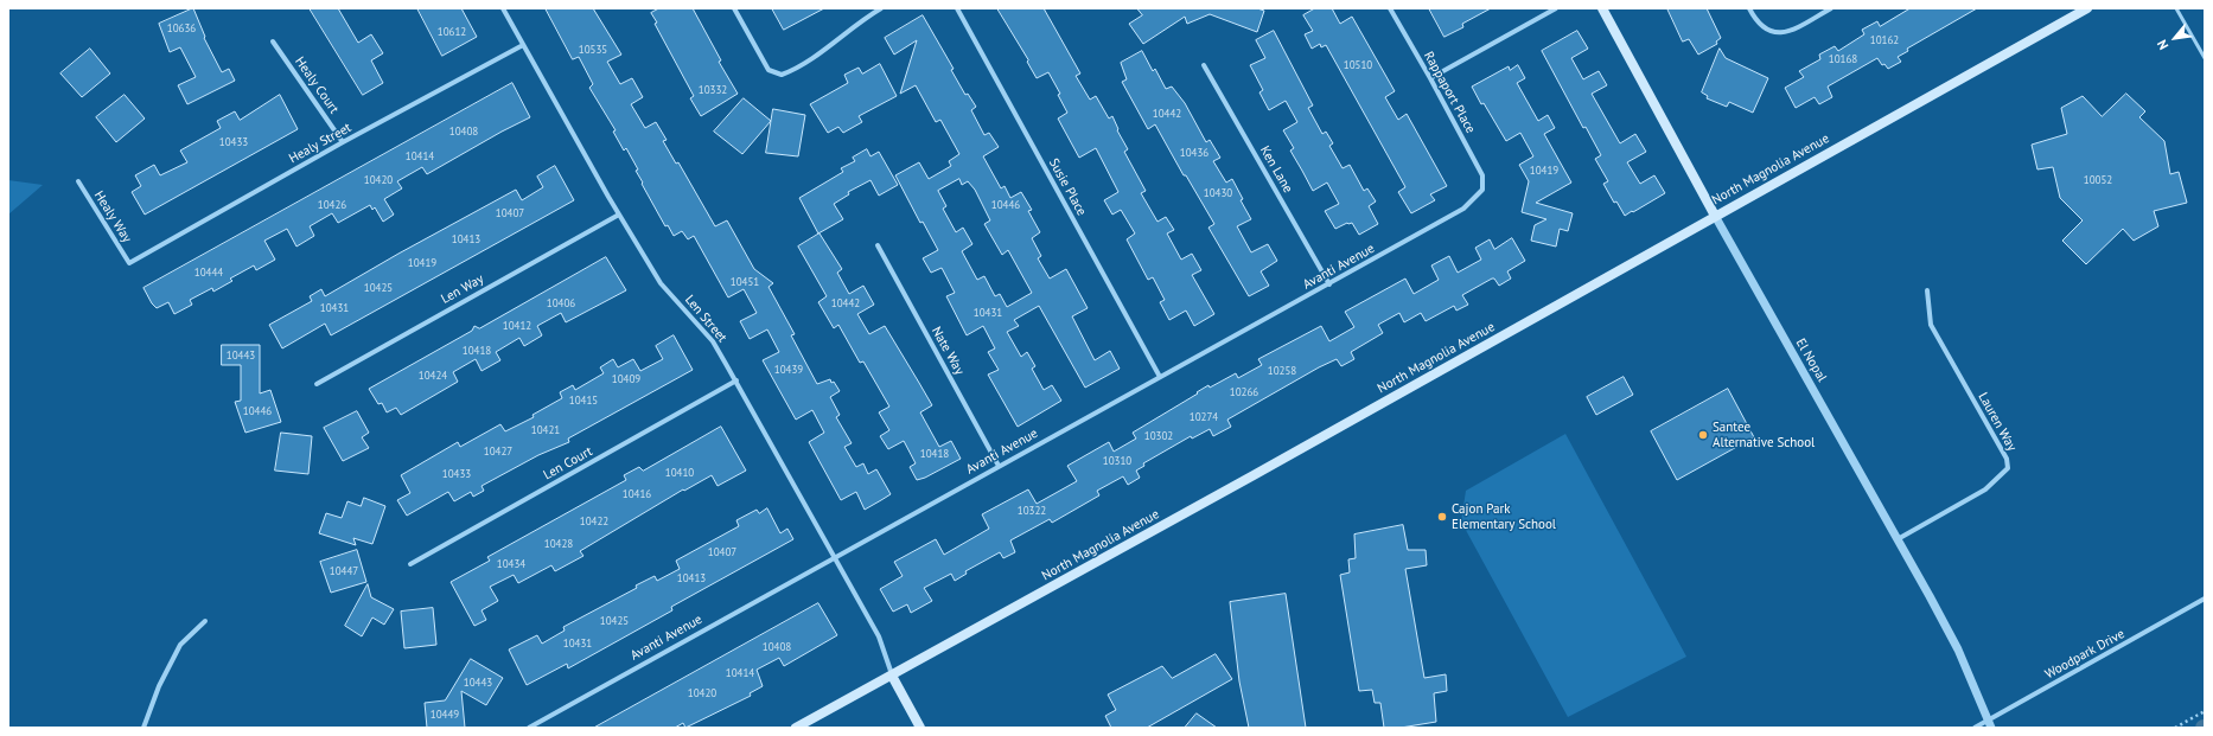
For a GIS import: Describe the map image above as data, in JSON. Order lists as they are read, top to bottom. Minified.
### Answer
{"streets":{"main road":["North Magnolia Avenue","El Nopal"],"street":["Healy Court","Rappaport Place","Healy Street","Ken Lane","Susie Place","Healy Way","Avanti Avenue","Len Way","Len Street","Nate Way","Lauren Way","Len Court","Woodpark Drive"]},"crossings":[["Healy Court","Healy Street"],["Rappaport Place","Avanti Avenue"],["Healy Street","Healy Way"],["Healy Street","Len Street"],["Ken Lane","Avanti Avenue"],["North Magnolia Avenue","Len Street"],["North Magnolia Avenue","El Nopal"],["Susie Place","Avanti Avenue"],["Avanti Avenue","Len Street"],["Avanti Avenue","Nate Way"],["Len Way","Len Street"],["Len Street","Len Court"],["El Nopal","Lauren Way"],["El Nopal","Woodpark Drive"]],"places":["Santee Alternative School","Cajon Park Elementary School"],"house_numbers":["10636","10612","10162","10535","10168","10510","10332","10442","10408","10433","10436","10414","10419","10420","10052","10430","10426","10446","10407","10413","10419","10444","10451","10425","10406","10442","10431","10431","10412","10418","10443","10439","10258","10424","10409","10266","10415","10446","10274","10421","10302","10427","10418","10310","10410","10433","10416","10322","10422","10428","10407","10434","10447","10413","10425","10431","10408","10414","10443","10420","10449"],"north":"bottom left"}
